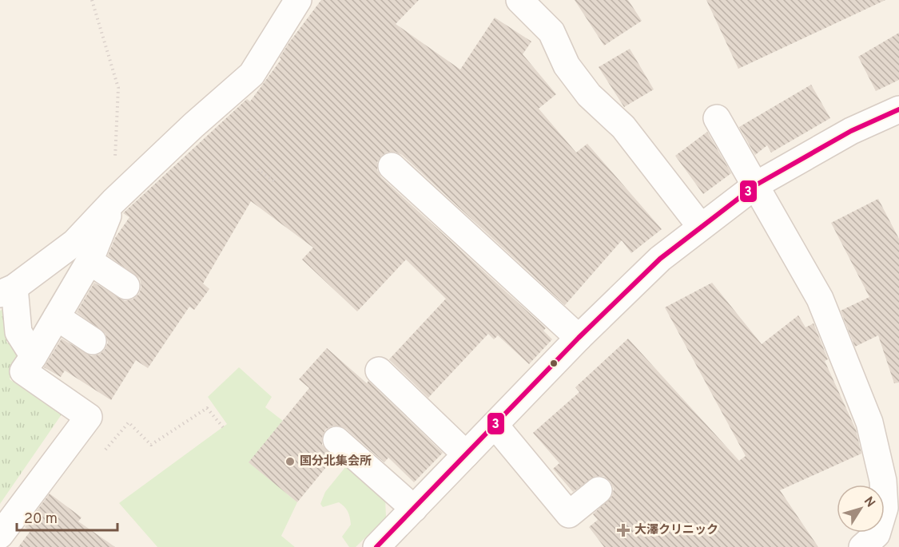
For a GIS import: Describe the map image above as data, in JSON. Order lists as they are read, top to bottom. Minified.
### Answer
{"places":{"other":["国分北集会所"],"health":["大澤クリニック"]},"lines":["transit line 3"],"scale_bar":"20 m","north":"top right"}
